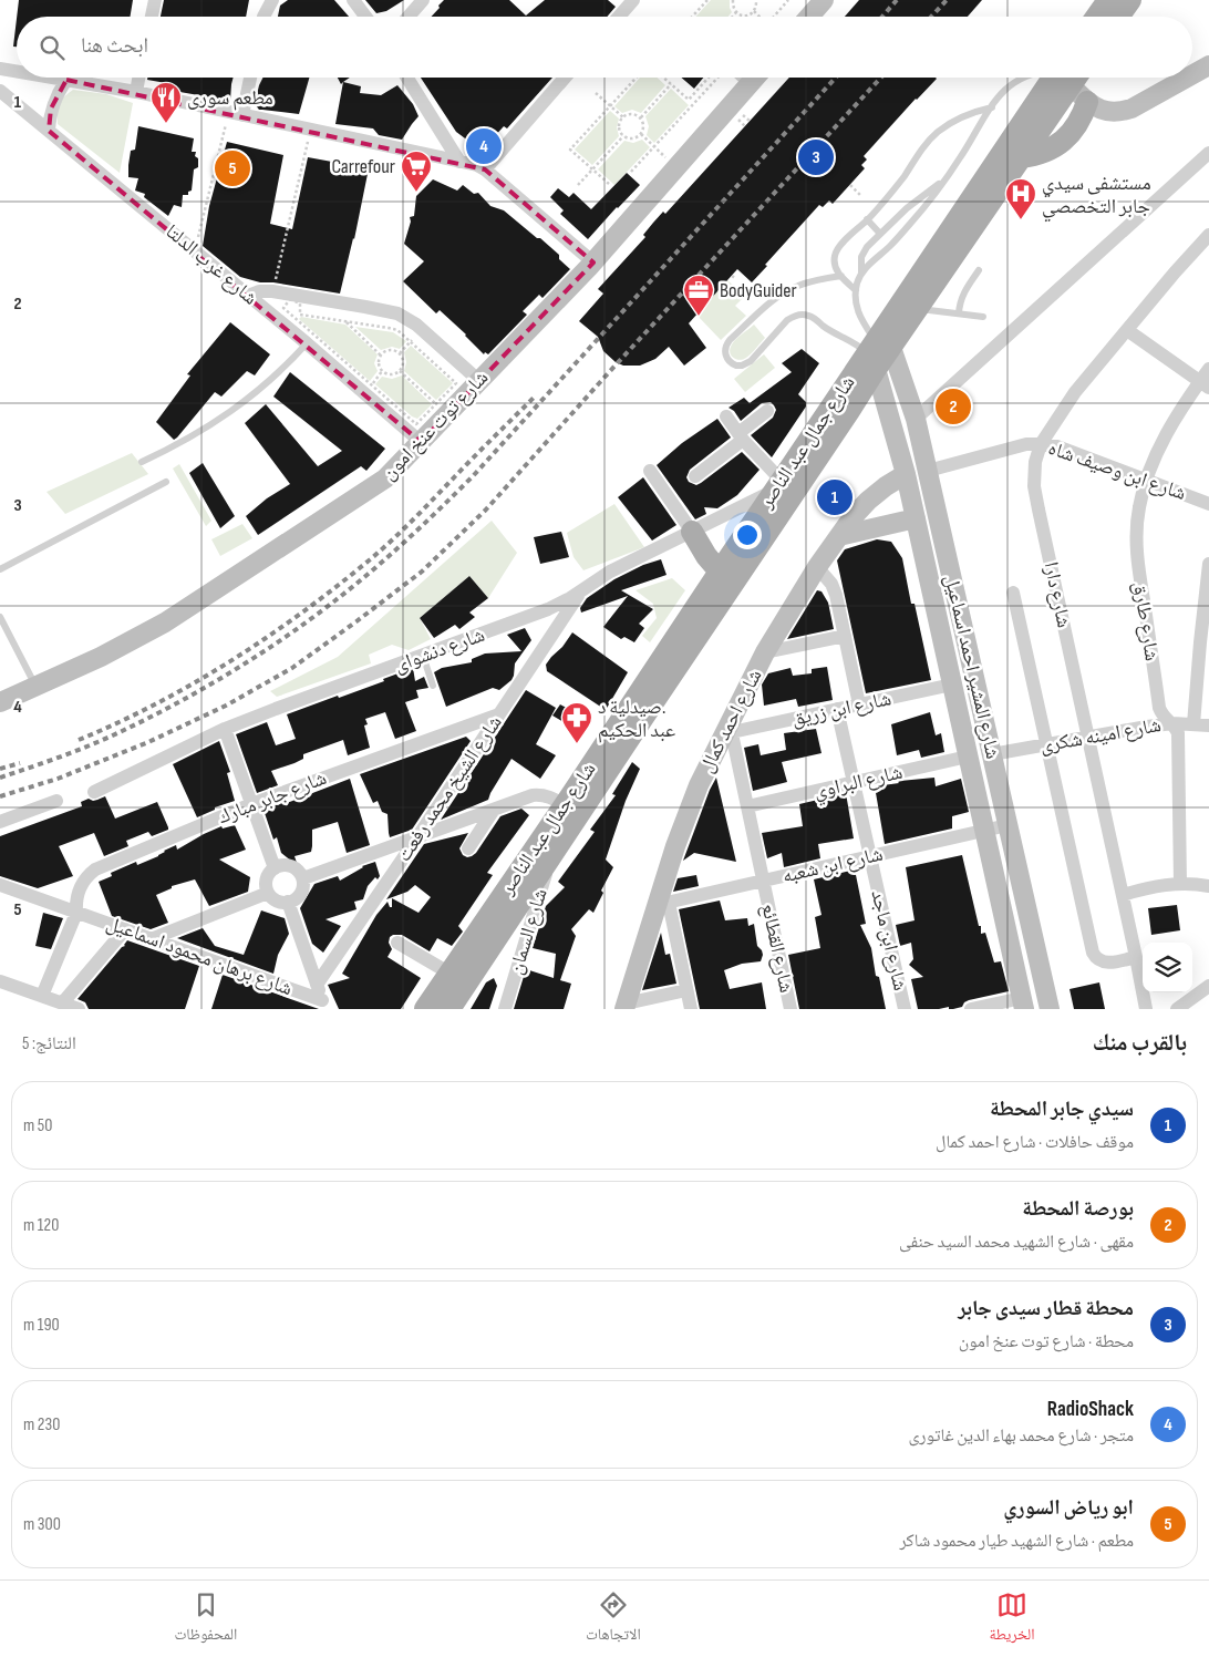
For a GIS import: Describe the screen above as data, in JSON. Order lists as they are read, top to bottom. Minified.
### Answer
{"streets":{"main road":["شارع توت عنخ امون","شارع جمال عبد الناصر","شارع المشير احمد اسماعيل","شارع احمد كمال"],"street":["شارع غرب الدلتا","شارع ابن وصيف شاه","شارع دارا","شارع طارق","شارع دنشواى","شارع ابن زريق","شارع امينه شكرى","شارع البراوي","شارع الشيخ محمد رفعت","شارع جابر مبارك","شارع ابن شعبه","شارع السمان","شارع ابن ماجد","شارع القطائع","شارع برهان محمود اسماعيل"]},"crossings":[["شارع غرب الدلتا","شارع توت عنخ امون"],["شارع جمال عبد الناصر","شارع دنشواى"],["شارع جمال عبد الناصر","شارع المشير احمد اسماعيل"],["شارع جمال عبد الناصر","شارع السمان"],["شارع ابن وصيف شاه","شارع دارا"],["شارع ابن وصيف شاه","شارع طارق"],["شارع ابن وصيف شاه","شارع المشير احمد اسماعيل"],["شارع دارا","شارع امينه شكرى"],["شارع طارق","شارع امينه شكرى"],["شارع دنشواى","شارع الشيخ محمد رفعت"],["شارع المشير احمد اسماعيل","شارع ابن زريق"],["شارع المشير احمد اسماعيل","شارع احمد كمال"],["شارع المشير احمد اسماعيل","شارع امينه شكرى"],["شارع المشير احمد اسماعيل","شارع البراوي"],["شارع المشير احمد اسماعيل","شارع ابن شعبه"],["شارع ابن زريق","شارع احمد كمال"],["شارع ابن زريق","شارع ابن ماجد"],["شارع ابن زريق","شارع القطائع"],["شارع احمد كمال","شارع ابن شعبه"],["شارع احمد كمال","شارع القطائع"],["شارع البراوي","شارع ابن ماجد"],["شارع البراوي","شارع القطائع"],["شارع الشيخ محمد رفعت","شارع جابر مبارك"],["شارع جابر مبارك","شارع برهان محمود اسماعيل"],["شارع ابن شعبه","شارع ابن ماجد"],["شارع ابن شعبه","شارع القطائع"]],"places":{"restaurant":["مطعم سورى"],"supermarket":["Carrefour"],"hospital":["مستشفى سيدي جابر التخصصي"],"office":["BodyGuider"],"pharmacy":["صيدلية د. عبد الحكيم"]},"page":{"search":"ابحث هنا","pins":["4","3","5","2","1"],"heading":["بالقرب منك","النتائج: 5"],"list":[{"mark":"1","name":"سيدي جابر المحطة","note":"موقف حافلات · شارع احمد كمال","value":"50 m"},{"mark":"2","name":"بورصة المحطة","note":"مقهى · شارع الشهيد محمد السيد حنفى","value":"120 m"},{"mark":"3","name":"محطة قطار سيدى جابر","note":"محطة · شارع توت عنخ امون","value":"190 m"},{"mark":"4","name":"RadioShack","note":"متجر · شارع محمد بهاء الدين غاتورى","value":"230 m"},{"mark":"5","name":"ابو رياض السوري","note":"مطعم · شارع الشهيد طيار محمود شاكر","value":"300 m"}],"nav":["الخريطة","الاتجاهات","المحفوظات"]},"grid":{"rows":["1","2","3","4","5"]}}
